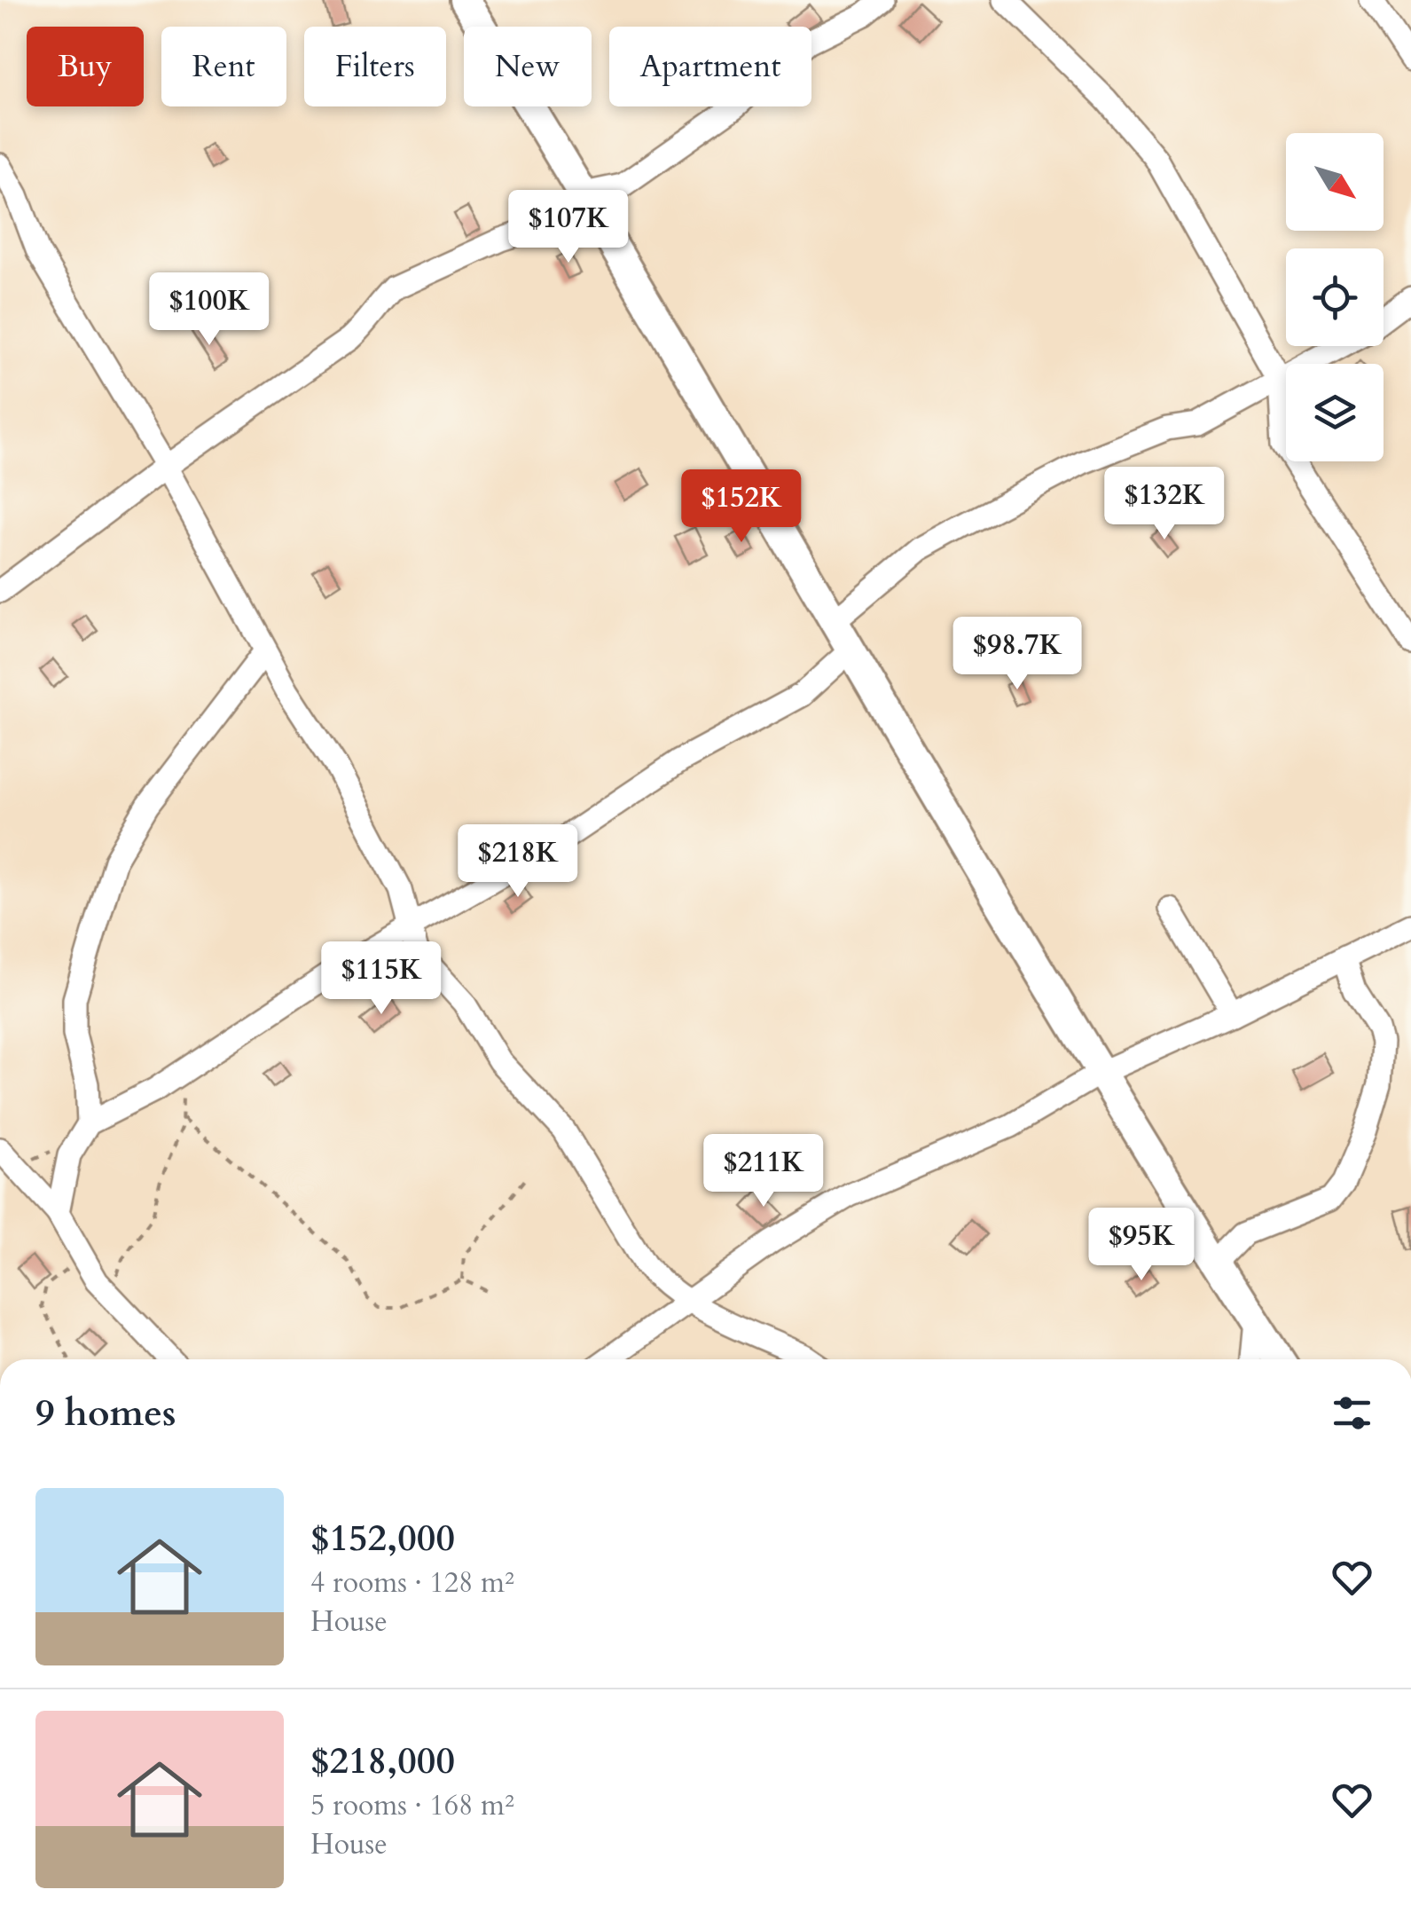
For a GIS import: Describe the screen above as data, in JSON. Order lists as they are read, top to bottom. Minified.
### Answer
{"north":"bottom right","page":{"chip":["Buy","Rent","Filters","New","Apartment"],"price":["$107K","$100K","$132K","$152K","$98.7K","$218K","$115K","$211K","$95K"],"heading":"9 homes","list":[{"name":"$152,000","note":"4 rooms · 128 m² · House"},{"name":"$218,000","note":"5 rooms · 168 m² · House"}]}}
